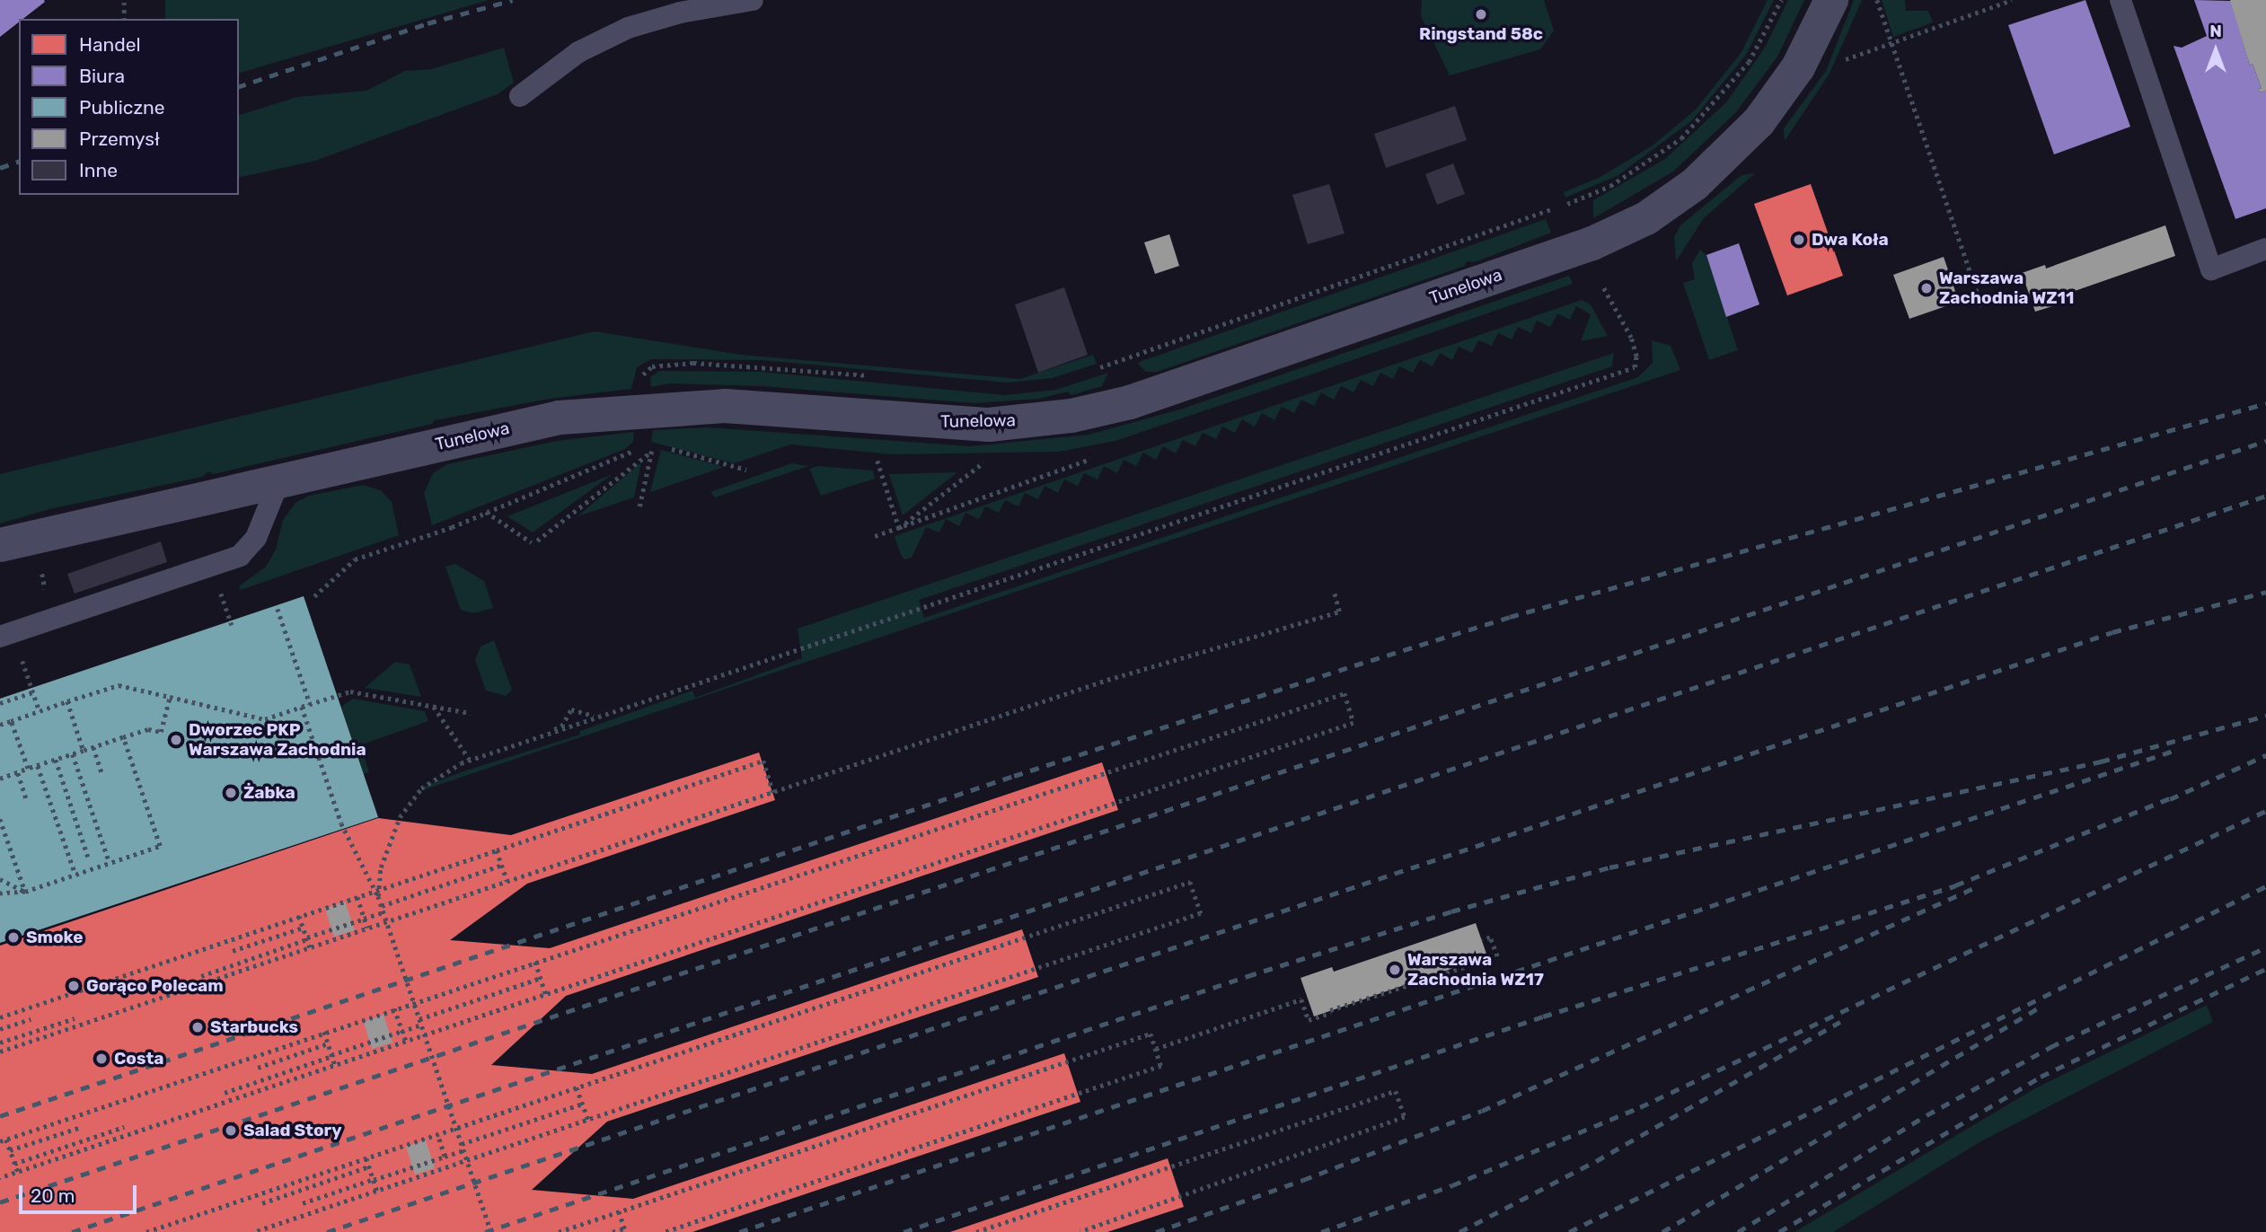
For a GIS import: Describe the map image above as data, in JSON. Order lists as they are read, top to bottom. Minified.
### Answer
{"streets":{"street":["Tunelowa"]},"places":["Ringstand 58c","Dwa Koła","Warszawa Zachodnia WZ11","Dworzec PKP Warszawa Zachodnia","Żabka","Smoke","Warszawa Zachodnia WZ17","Gorąco Polecam","Starbucks","Costa","Salad Story"],"legend":["Handel","Biura","Publiczne","Przemysł","Inne"],"scale_bar":"20 m","north":"top"}
